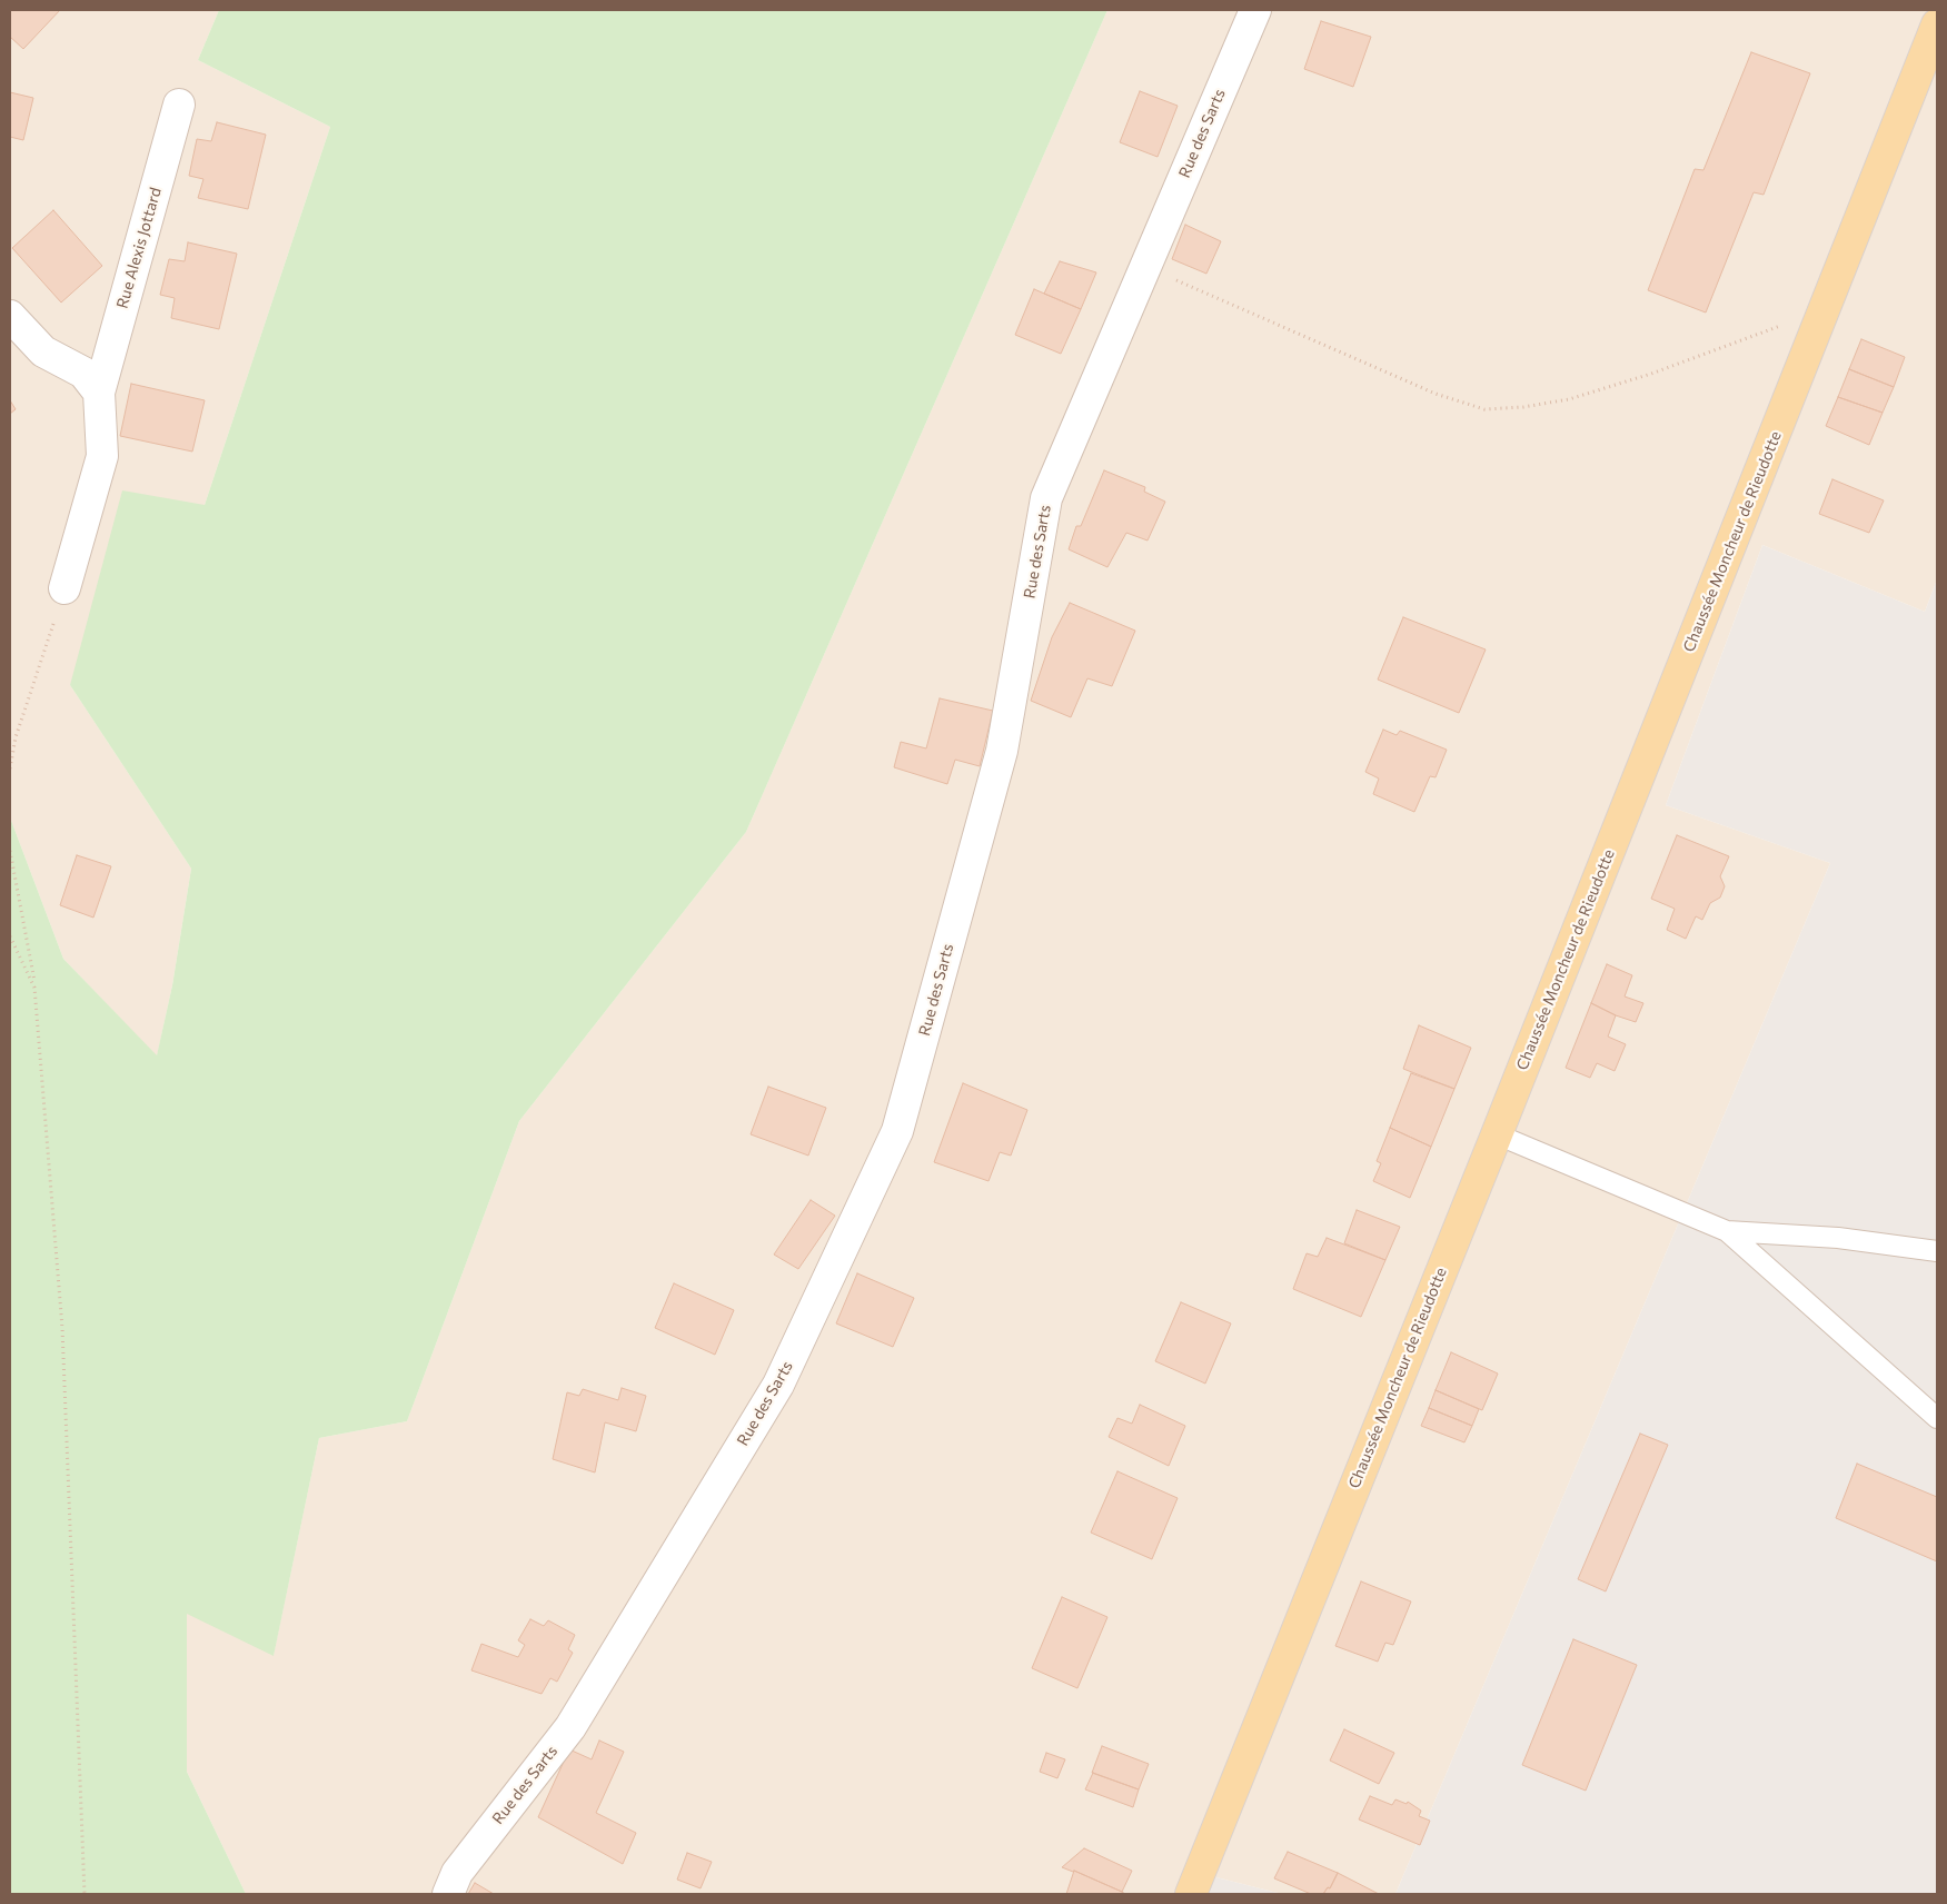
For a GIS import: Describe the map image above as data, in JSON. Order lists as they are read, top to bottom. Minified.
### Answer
{"streets":{"main road":["Chaussée Moncheur de Rieudotte"],"street":["Rue des Sarts","Rue Alexis Jottard"]}}
